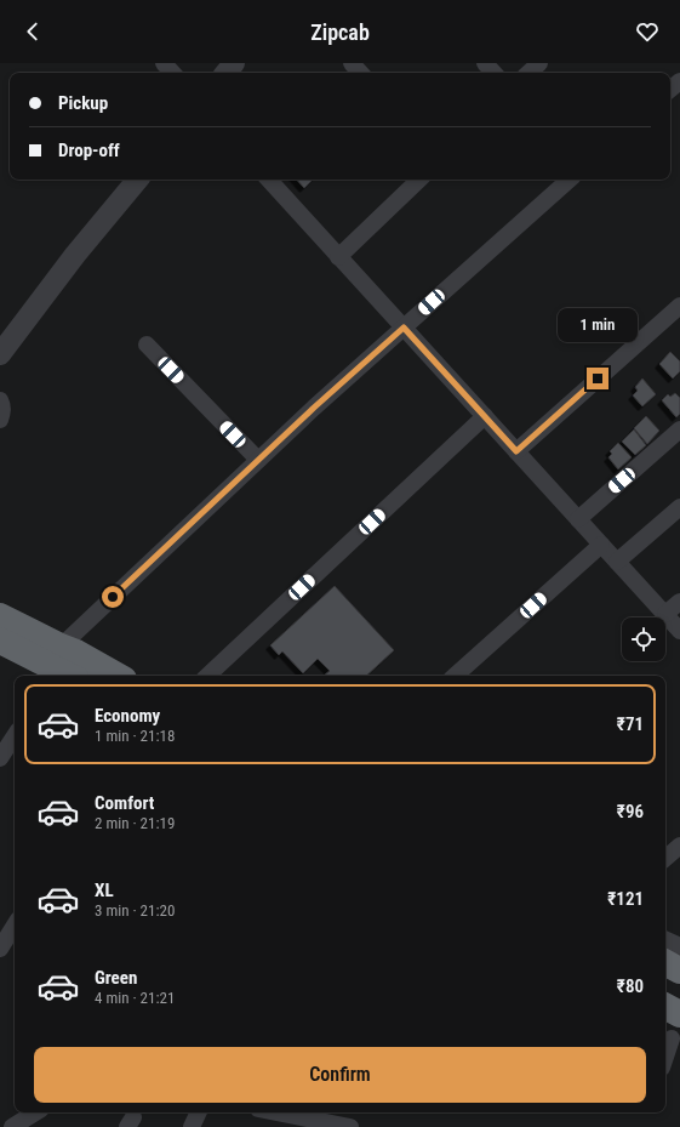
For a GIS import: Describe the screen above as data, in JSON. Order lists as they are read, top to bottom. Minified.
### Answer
{"page":{"header":"Zipcab","banner":["Pickup","Drop-off"],"bubble":"1 min","list":[{"name":"Economy","note":"1 min · 21:18","value":"₹71"},{"name":"Comfort","note":"2 min · 21:19","value":"₹96"},{"name":"XL","note":"3 min · 21:20","value":"₹121"},{"name":"Green","note":"4 min · 21:21","value":"₹80"}],"buttons":"Confirm"}}
